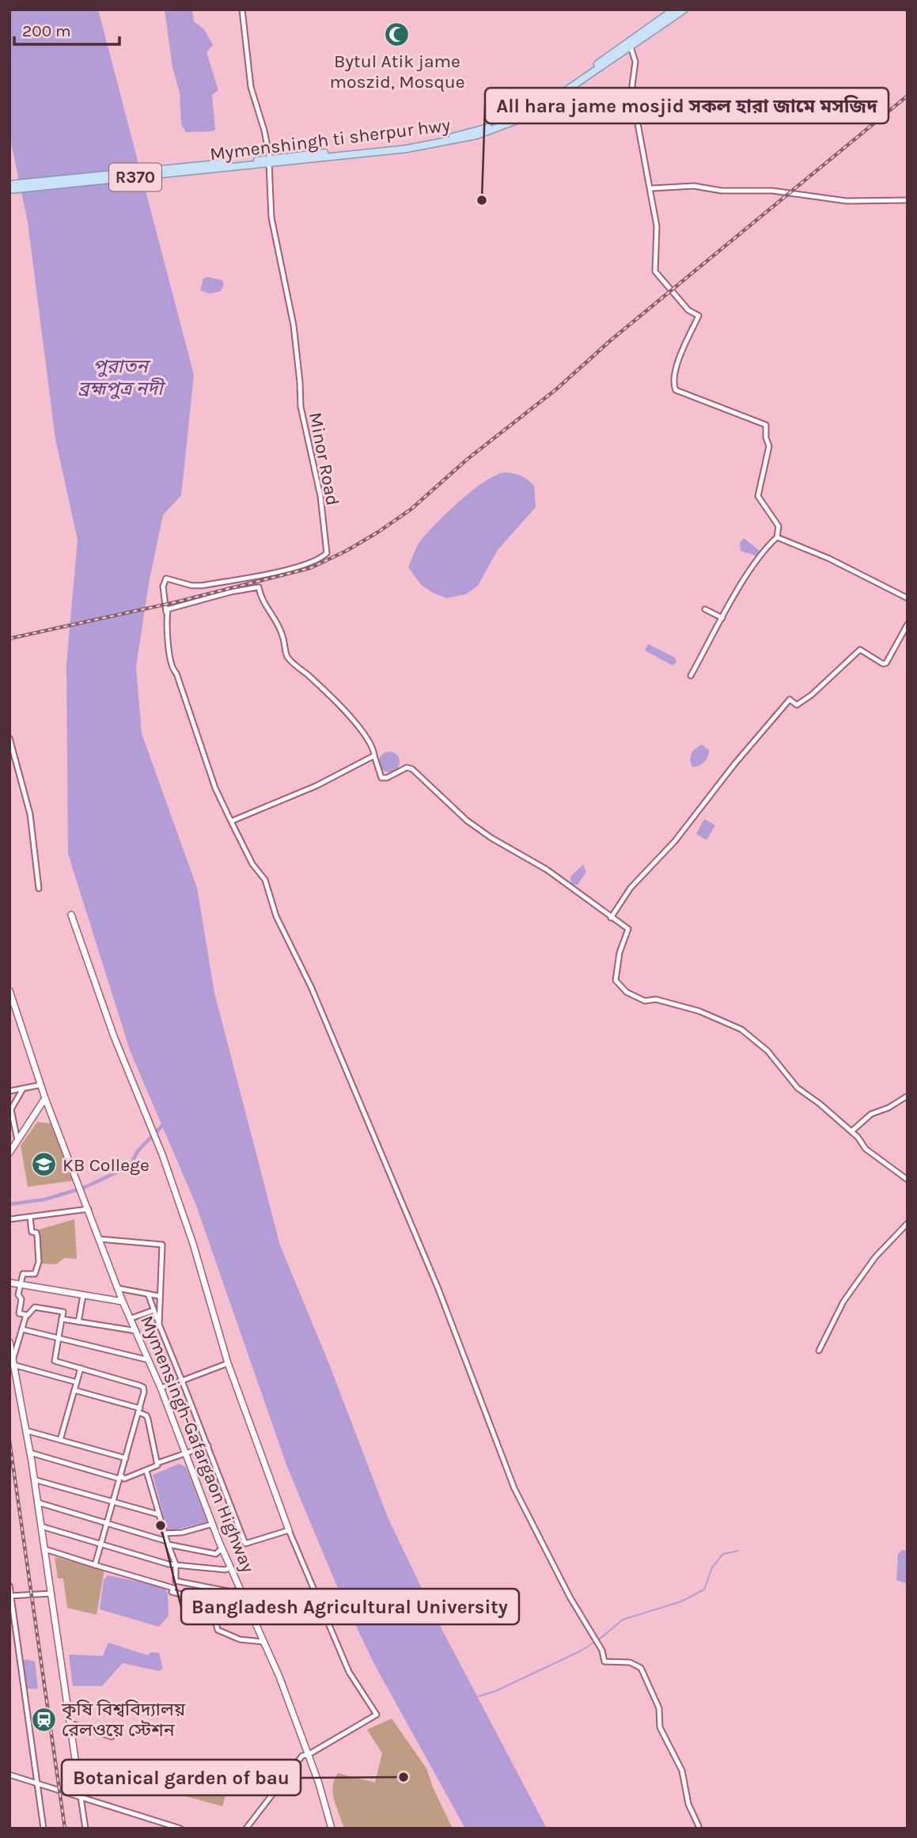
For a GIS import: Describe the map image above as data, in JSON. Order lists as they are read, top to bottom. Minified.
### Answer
{"streets":{"main road":["Mymenshingh ti sherpur hwy","R370"],"street":["Minor Road","Mymensingh-Gafargaon Highway"]},"crossings":[["Mymenshingh ti sherpur hwy","Minor Road"]],"water":["পুরাতন ব্রহ্মপুত্র নদী"],"places":{"mosque":["Bytul Atik jame moszid, Mosque"],"other":["All hara jame mosjid সকল হারা জামে মসজিদ","Bangladesh Agricultural University","Botanical garden of bau"],"school or university":["KB College"],"station":["কৃষি বিশ্ববিদ্যালয় রেলওয়ে স্টেশন"]},"scale_bar":"200 m"}
